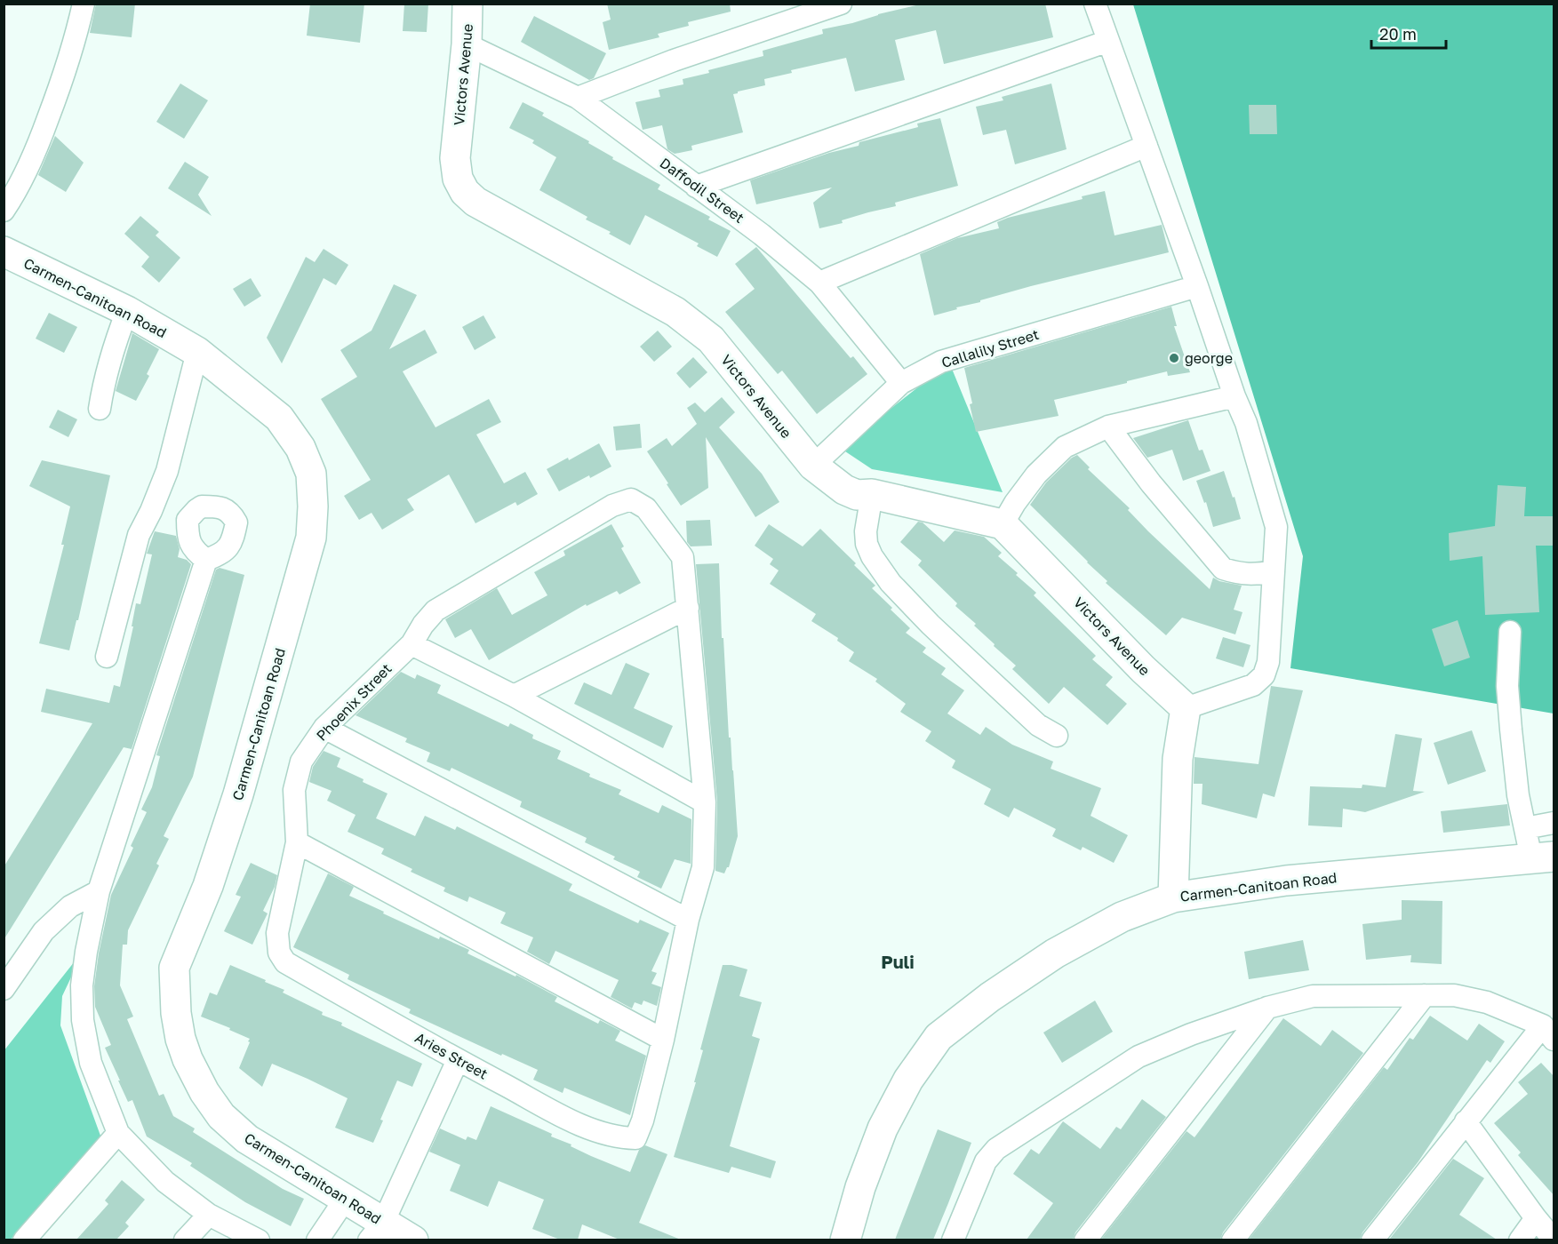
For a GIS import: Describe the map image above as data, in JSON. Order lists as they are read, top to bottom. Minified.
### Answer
{"streets":{"main road":["Victors Avenue","Carmen-Canitoan Road"],"street":["Daffodil Street","Callalily Street","Phoenix Street","Aries Street"]},"crossings":[["Victors Avenue","Daffodil Street"],["Victors Avenue","Callalily Street"],["Daffodil Street","Callalily Street"],["Phoenix Street","Aries Street"]],"districts":["Puli"],"places":["george"],"scale_bar":"20 m"}
